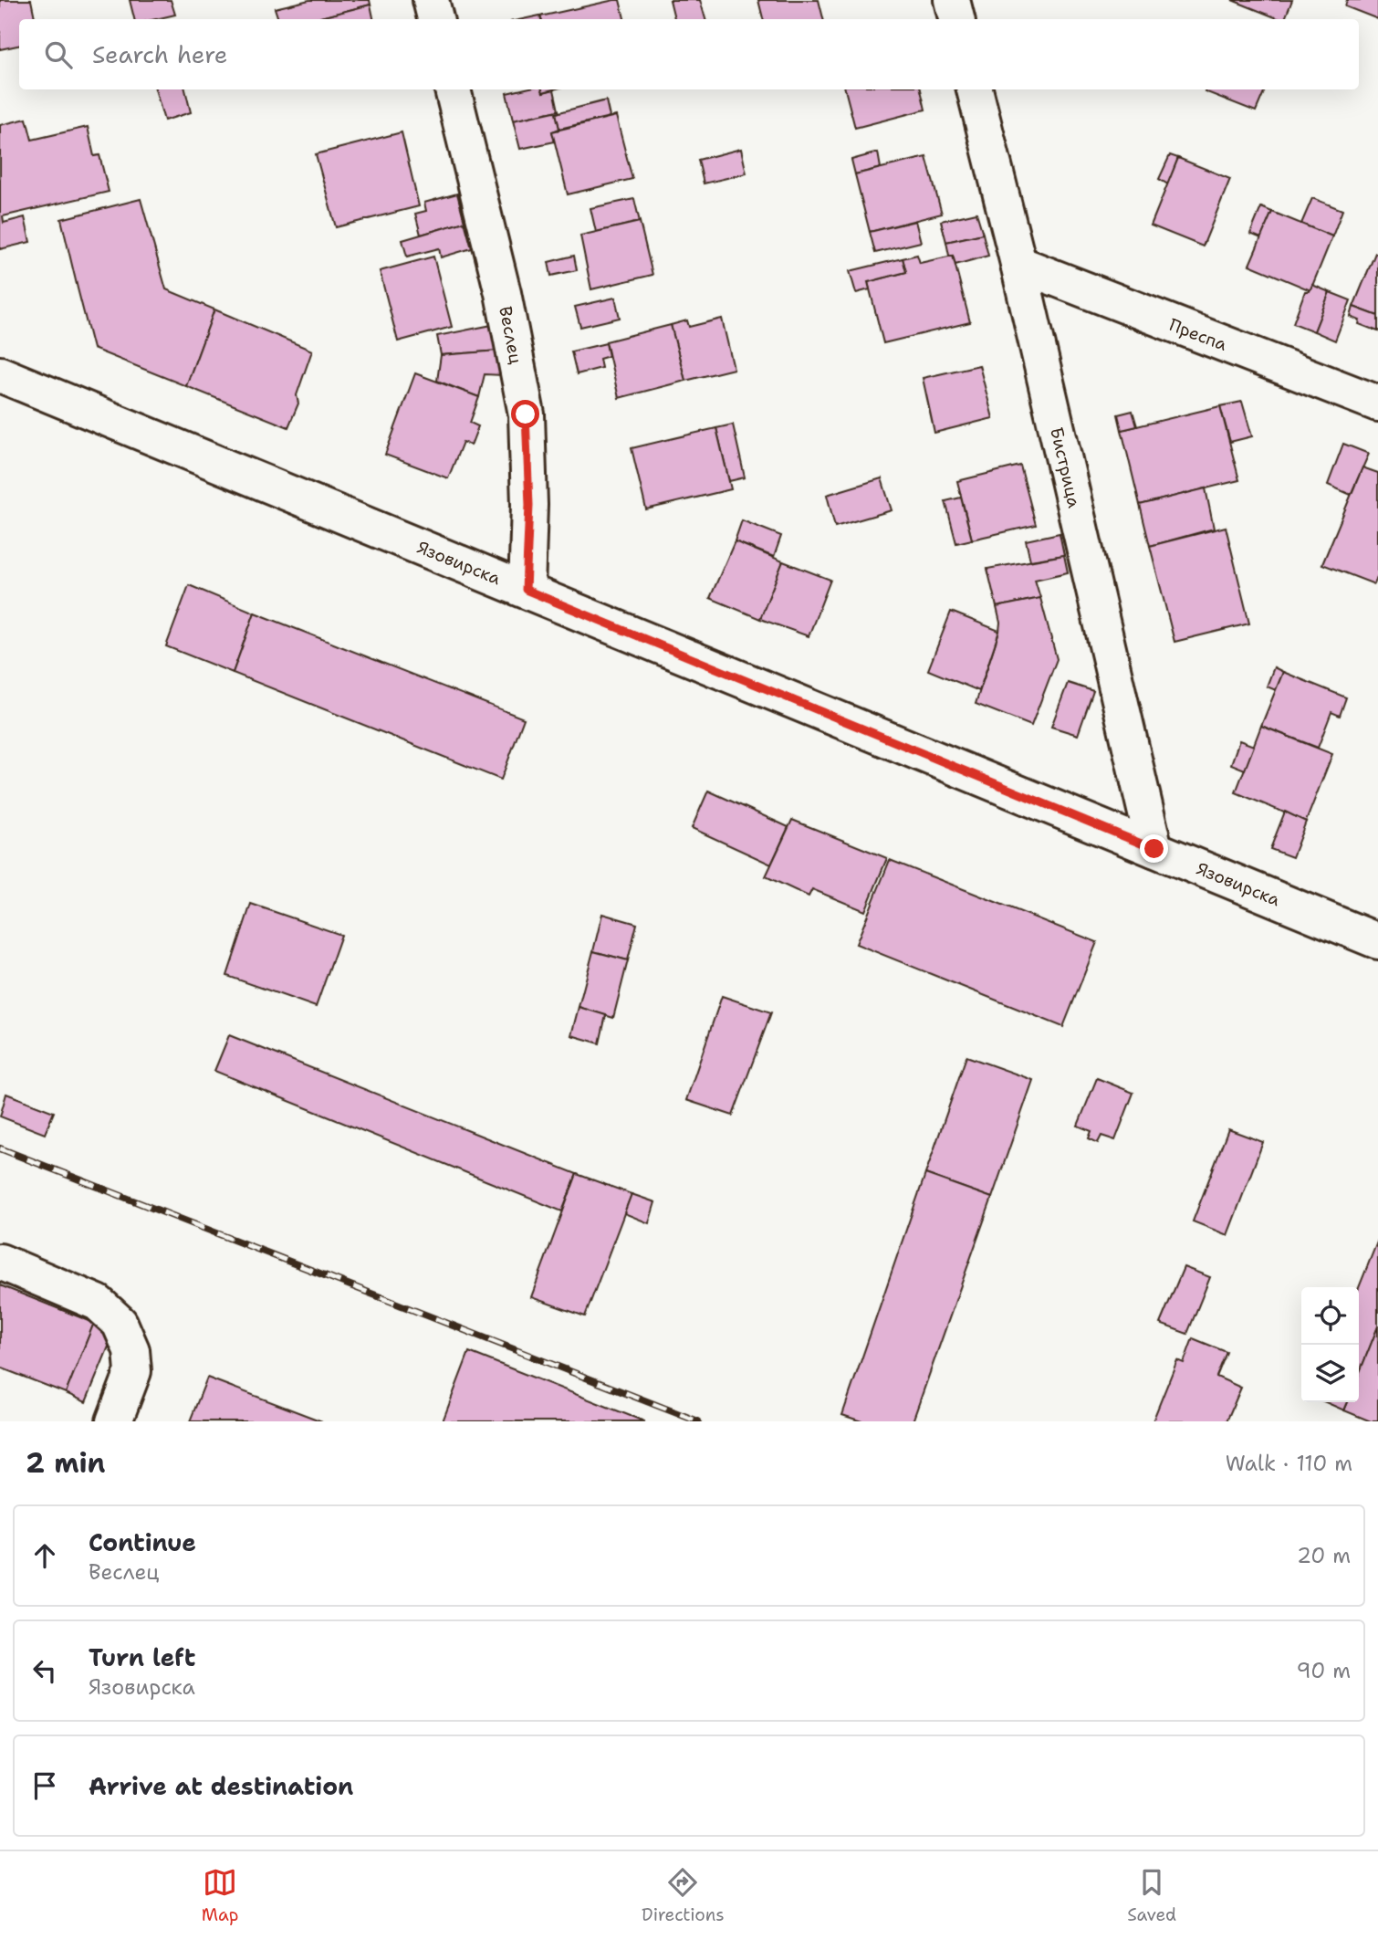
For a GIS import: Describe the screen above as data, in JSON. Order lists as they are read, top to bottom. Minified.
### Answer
{"streets":{"street":["Преспа","Веслец","Бистрица","Язовирска"]},"crossings":[["Преспа","Бистрица"],["Веслец","Язовирска"],["Бистрица","Язовирска"]],"page":{"search":"Search here","heading":["2 min","Walk · 110 m"],"list":[["Continue","Веслец","20 m"],["Turn left","Язовирска","90 m"],"Arrive at destination"],"nav":["Map","Directions","Saved"]}}
